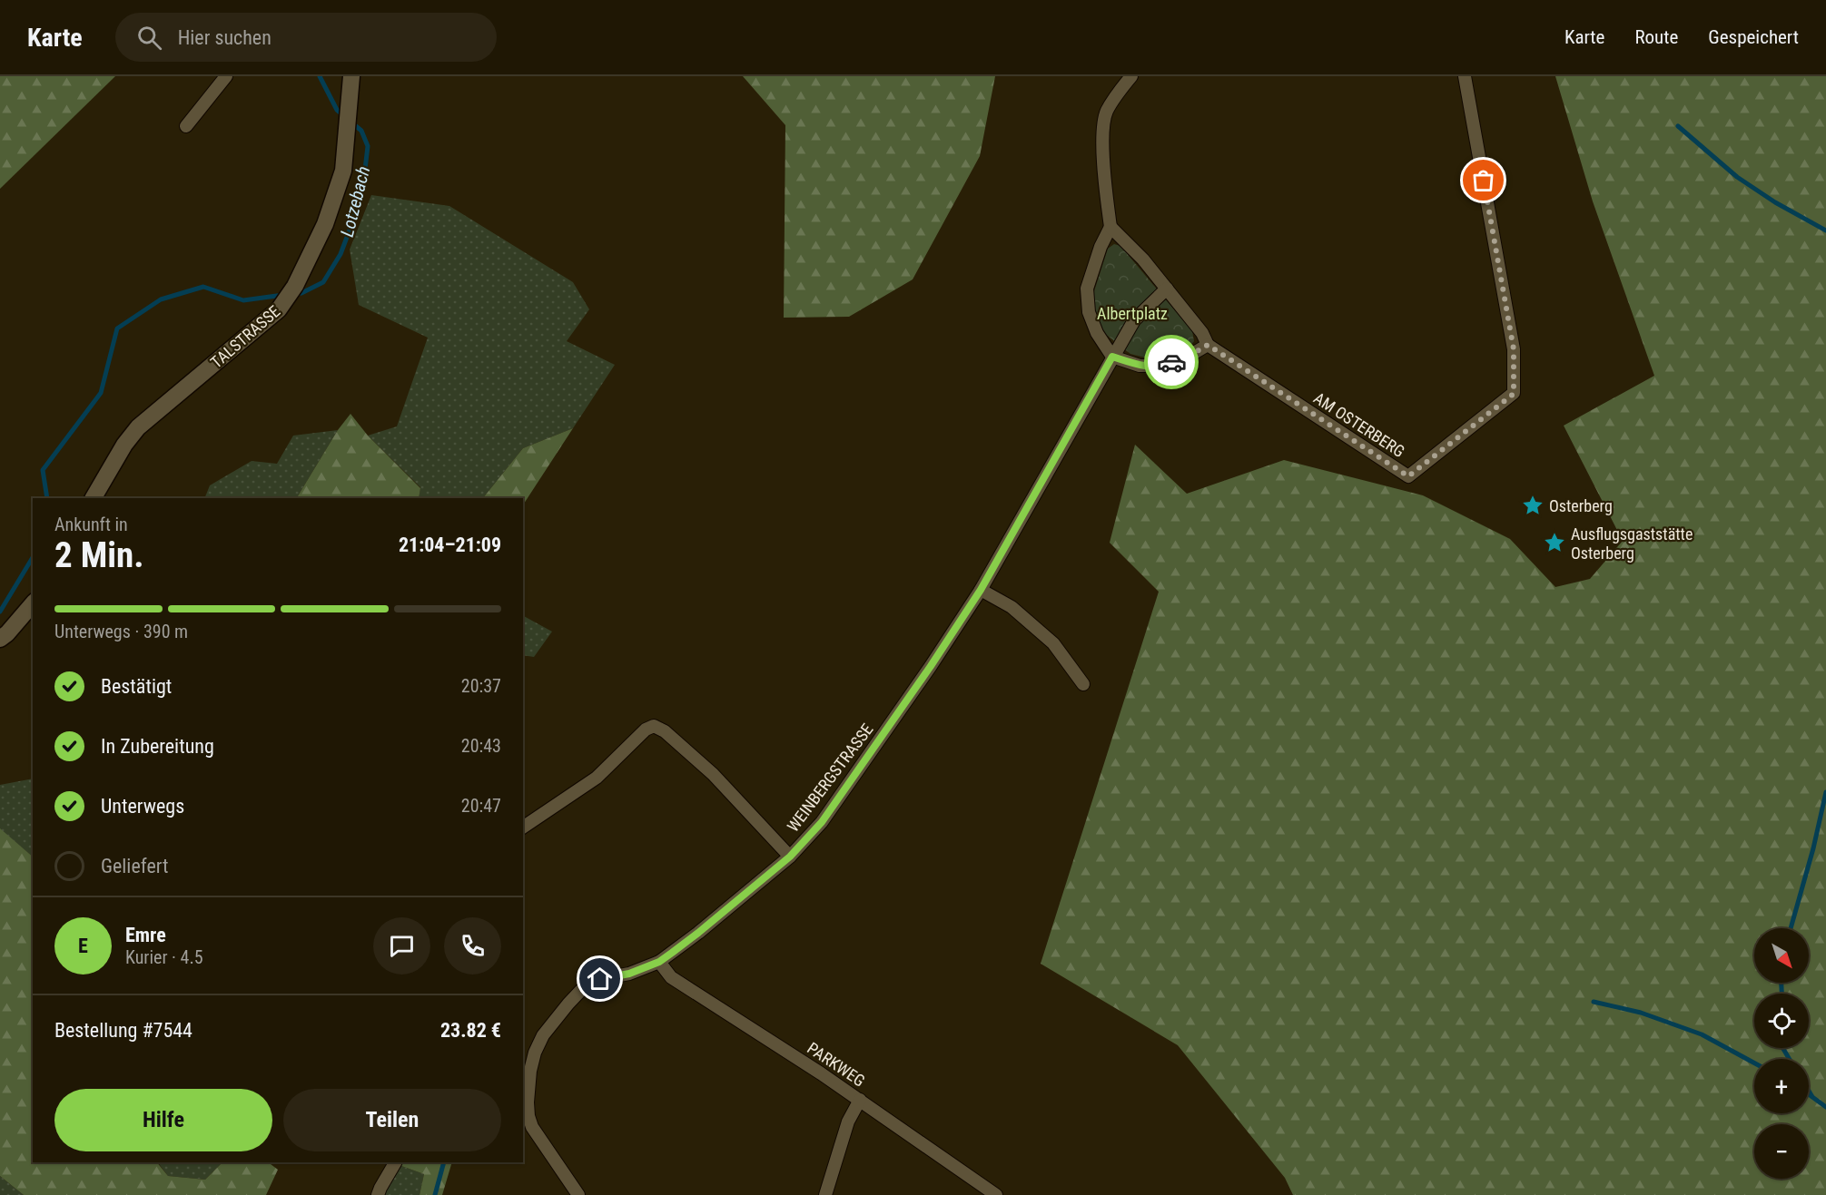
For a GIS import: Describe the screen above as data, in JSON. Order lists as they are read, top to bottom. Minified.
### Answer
{"streets":{"street":["TALSTRASSE","AM OSTERBERG","WEINBERGSTRASSE","PARKWEG"]},"crossings":[["WEINBERGSTRASSE","PARKWEG"]],"water":["Lotzebach"],"parks":["Albertplatz"],"places":{"place":["Osterberg","Ausflugsgaststätte Osterberg"]},"north":"bottom right","page":{"header":"Karte","search":"Hier suchen","nav":["Karte","Route","Gespeichert"],"heading":["2 Min.","Ankunft in","21:04–21:09"],"panel":["Emre","Kurier · 4.5","Bestellung #7544","23.82 €"],"bar":"Unterwegs · 390 m","list":[["Bestätigt","20:37"],["In Zubereitung","20:43"],["Unterwegs","20:47"],"Geliefert"],"round":"E","map_buttons":["+","−"],"buttons":["Hilfe","Teilen"]}}
